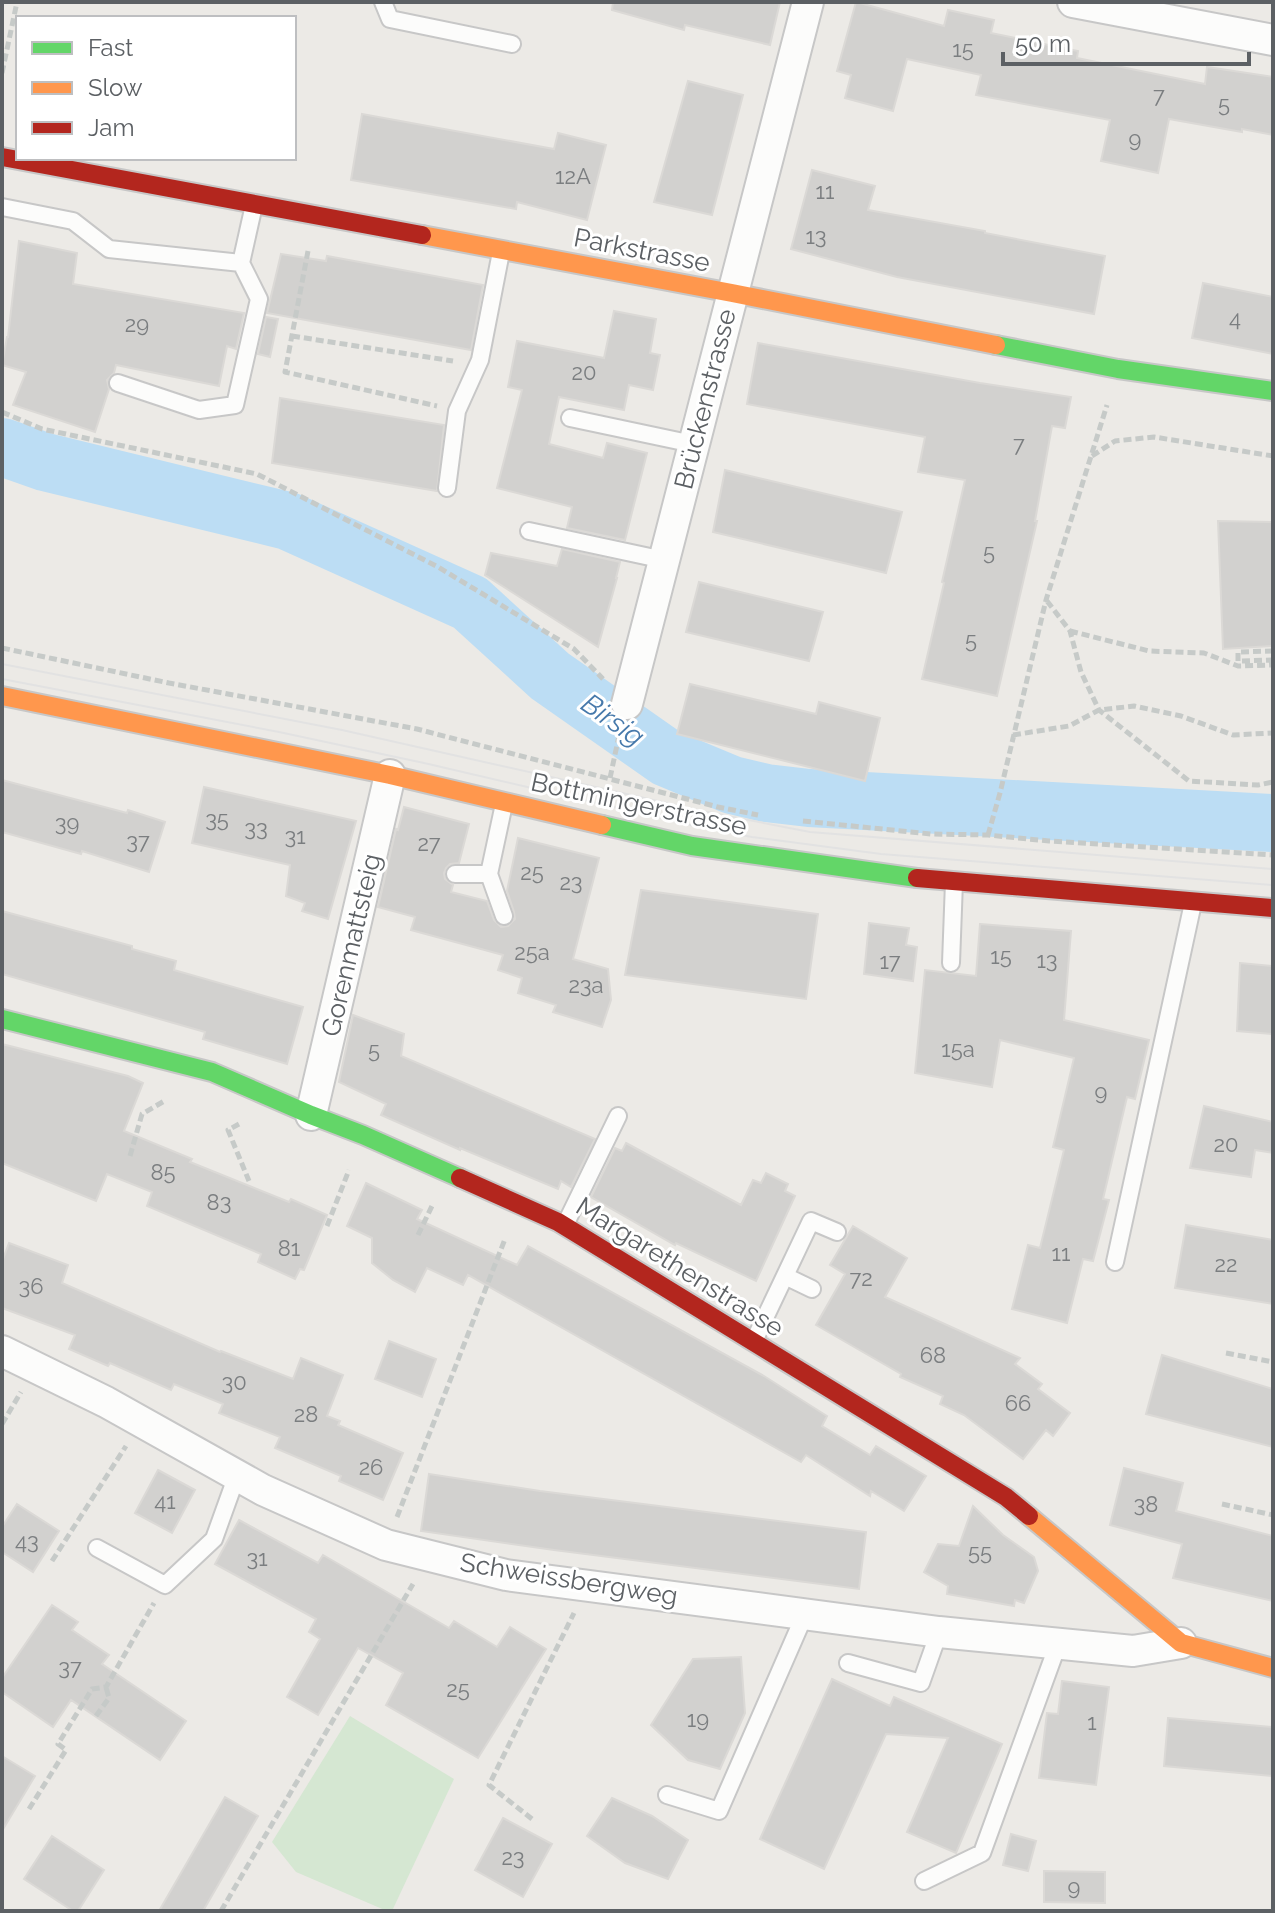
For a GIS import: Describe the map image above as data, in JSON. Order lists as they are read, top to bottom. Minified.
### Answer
{"streets":{"street":["Parkstrasse","Brückenstrasse","Bottmingerstrasse","Gorenmattsteig","Margarethenstrasse","Schweissbergweg"]},"crossings":[["Parkstrasse","Brückenstrasse"],["Bottmingerstrasse","Gorenmattsteig"],["Gorenmattsteig","Margarethenstrasse"],["Margarethenstrasse","Schweissbergweg"]],"water":["Birsig"],"house_numbers":["15","7","5","9","12A","11","13","4","29","20","7","5","5","35","39","33","31","37","27","25","23","25a","15","13","17","23a","15a","5","9","20","85","83","81","11","22","72","36","68","30","66","28","26","41","38","43","55","31","37","25","19","1","23","9"],"legend":["Fast","Slow","Jam"],"scale_bar":"50 m"}
